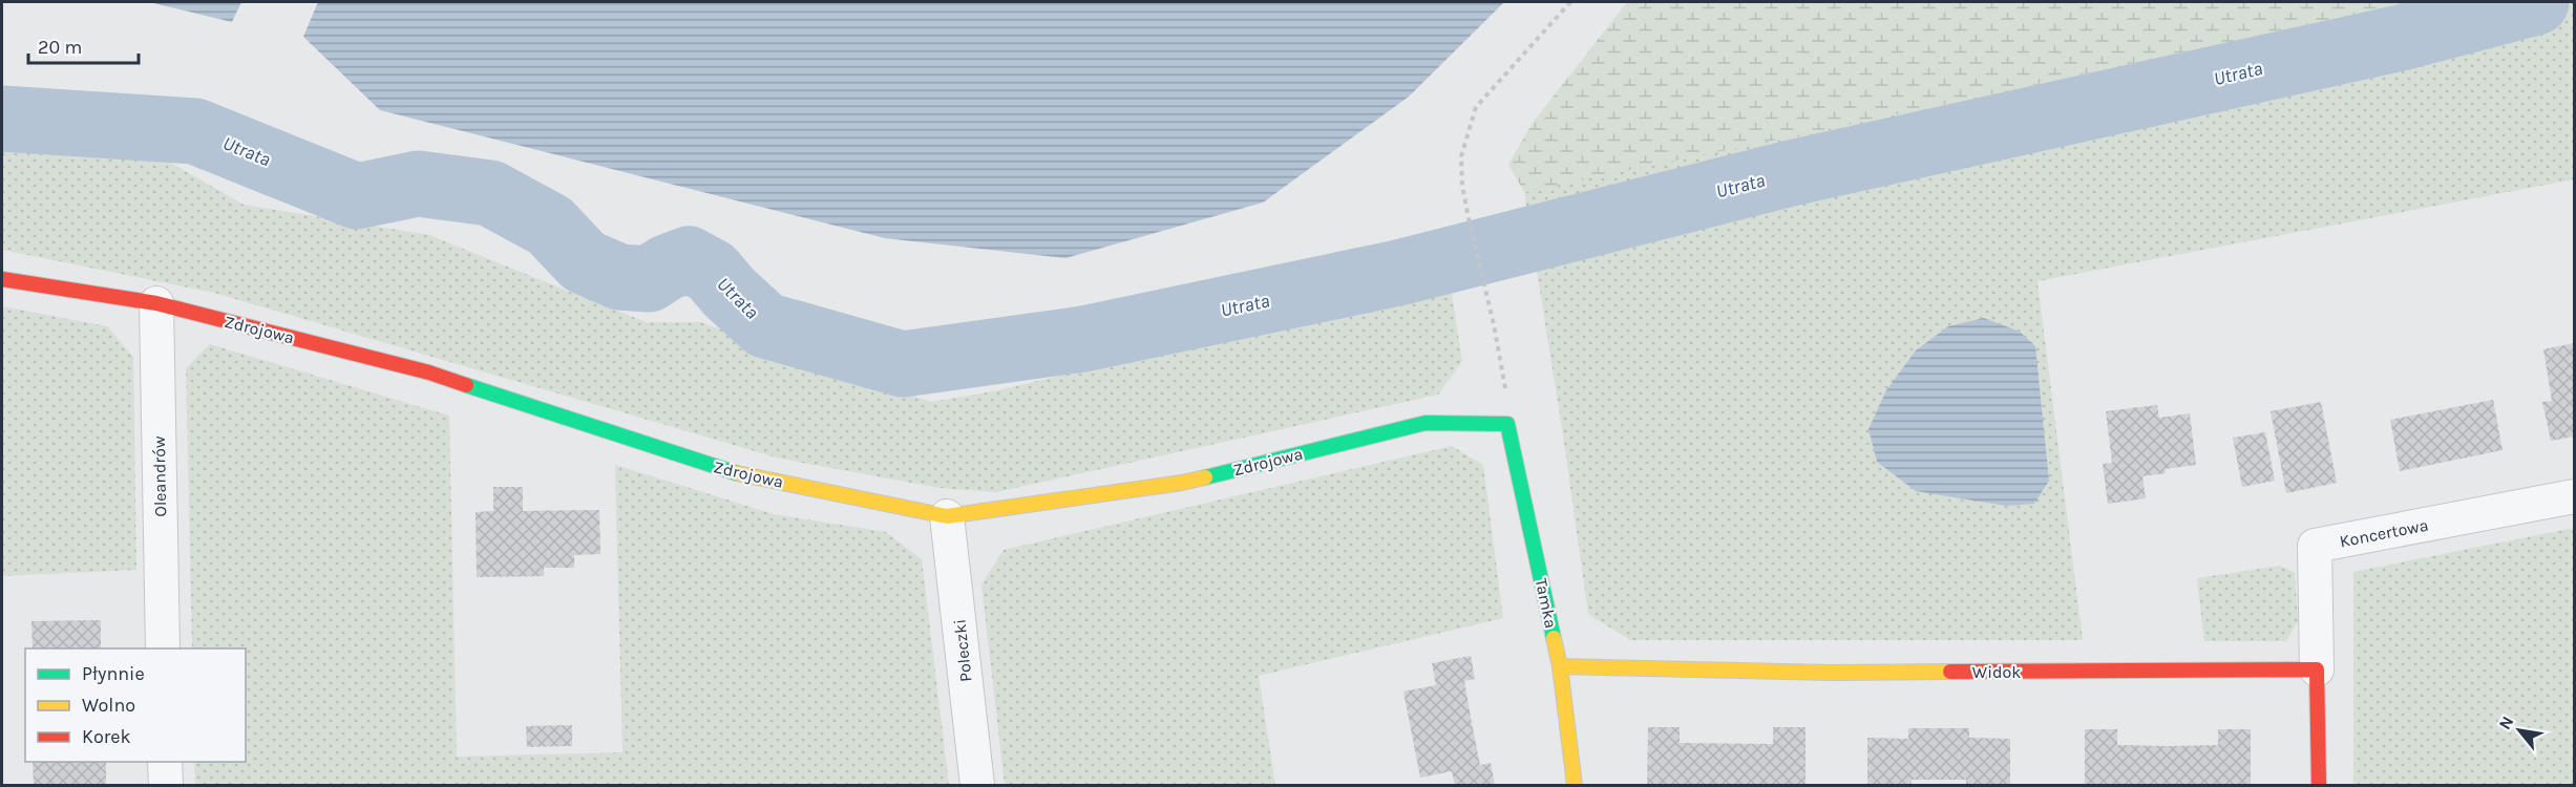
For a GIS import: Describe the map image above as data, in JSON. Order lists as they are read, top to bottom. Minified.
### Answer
{"streets":{"street":["Zdrojowa","Oleandrów","Koncertowa","Tamka","Poleczki","Widok"]},"crossings":[["Zdrojowa","Oleandrów"],["Zdrojowa","Tamka"],["Zdrojowa","Poleczki"],["Koncertowa","Widok"],["Tamka","Widok"]],"water":["Utrata"],"legend":["Płynnie","Wolno","Korek"],"scale_bar":"20 m","north":"top left"}
